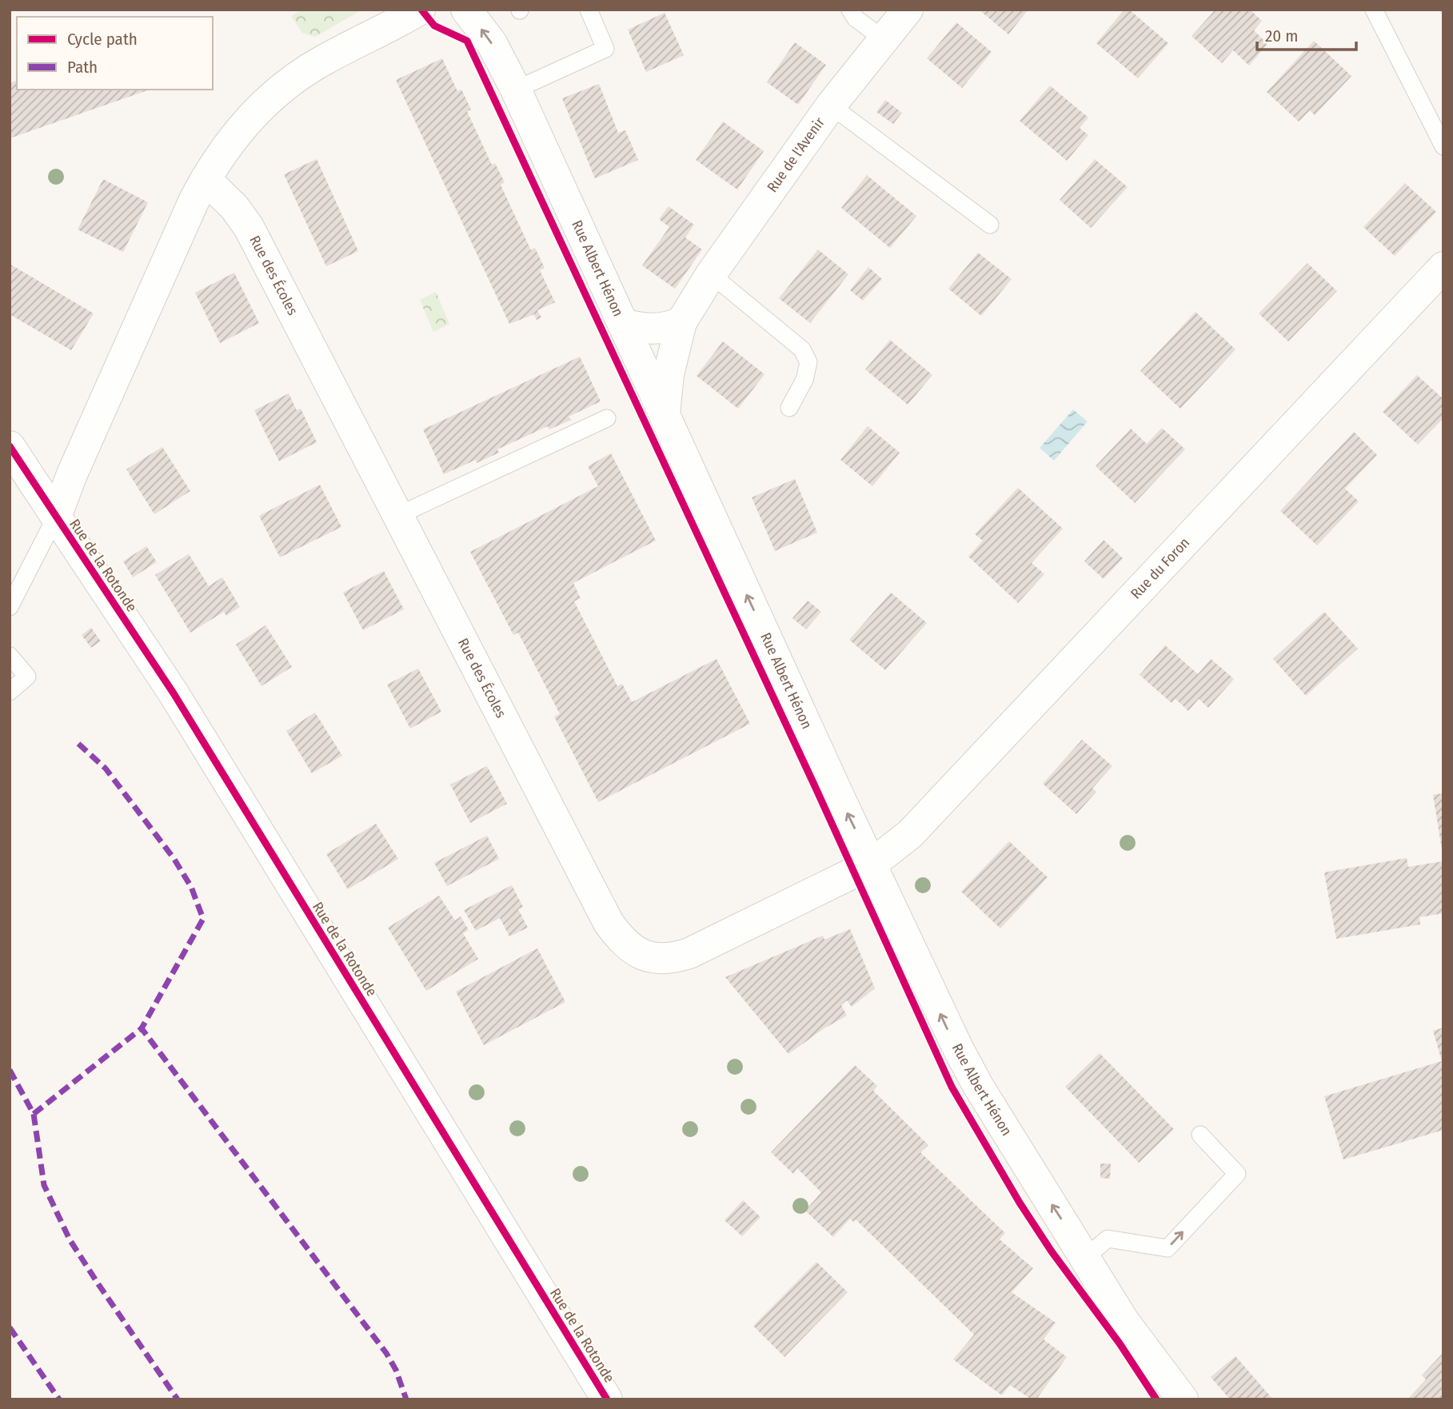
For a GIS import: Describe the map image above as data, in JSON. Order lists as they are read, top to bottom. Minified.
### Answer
{"streets":{"street":["Rue de l'Avenir","Rue Albert Hénon","Rue des Écoles","Rue de la Rotonde","Rue du Foron"]},"crossings":[["Rue de l'Avenir","Rue Albert Hénon"],["Rue Albert Hénon","Rue des Écoles"],["Rue Albert Hénon","Rue du Foron"],["Rue des Écoles","Rue de la Rotonde"],["Rue des Écoles","Rue du Foron"]],"one_way":["Rue Albert Hénon"],"legend":["Cycle path","Path"],"scale_bar":"20 m"}
